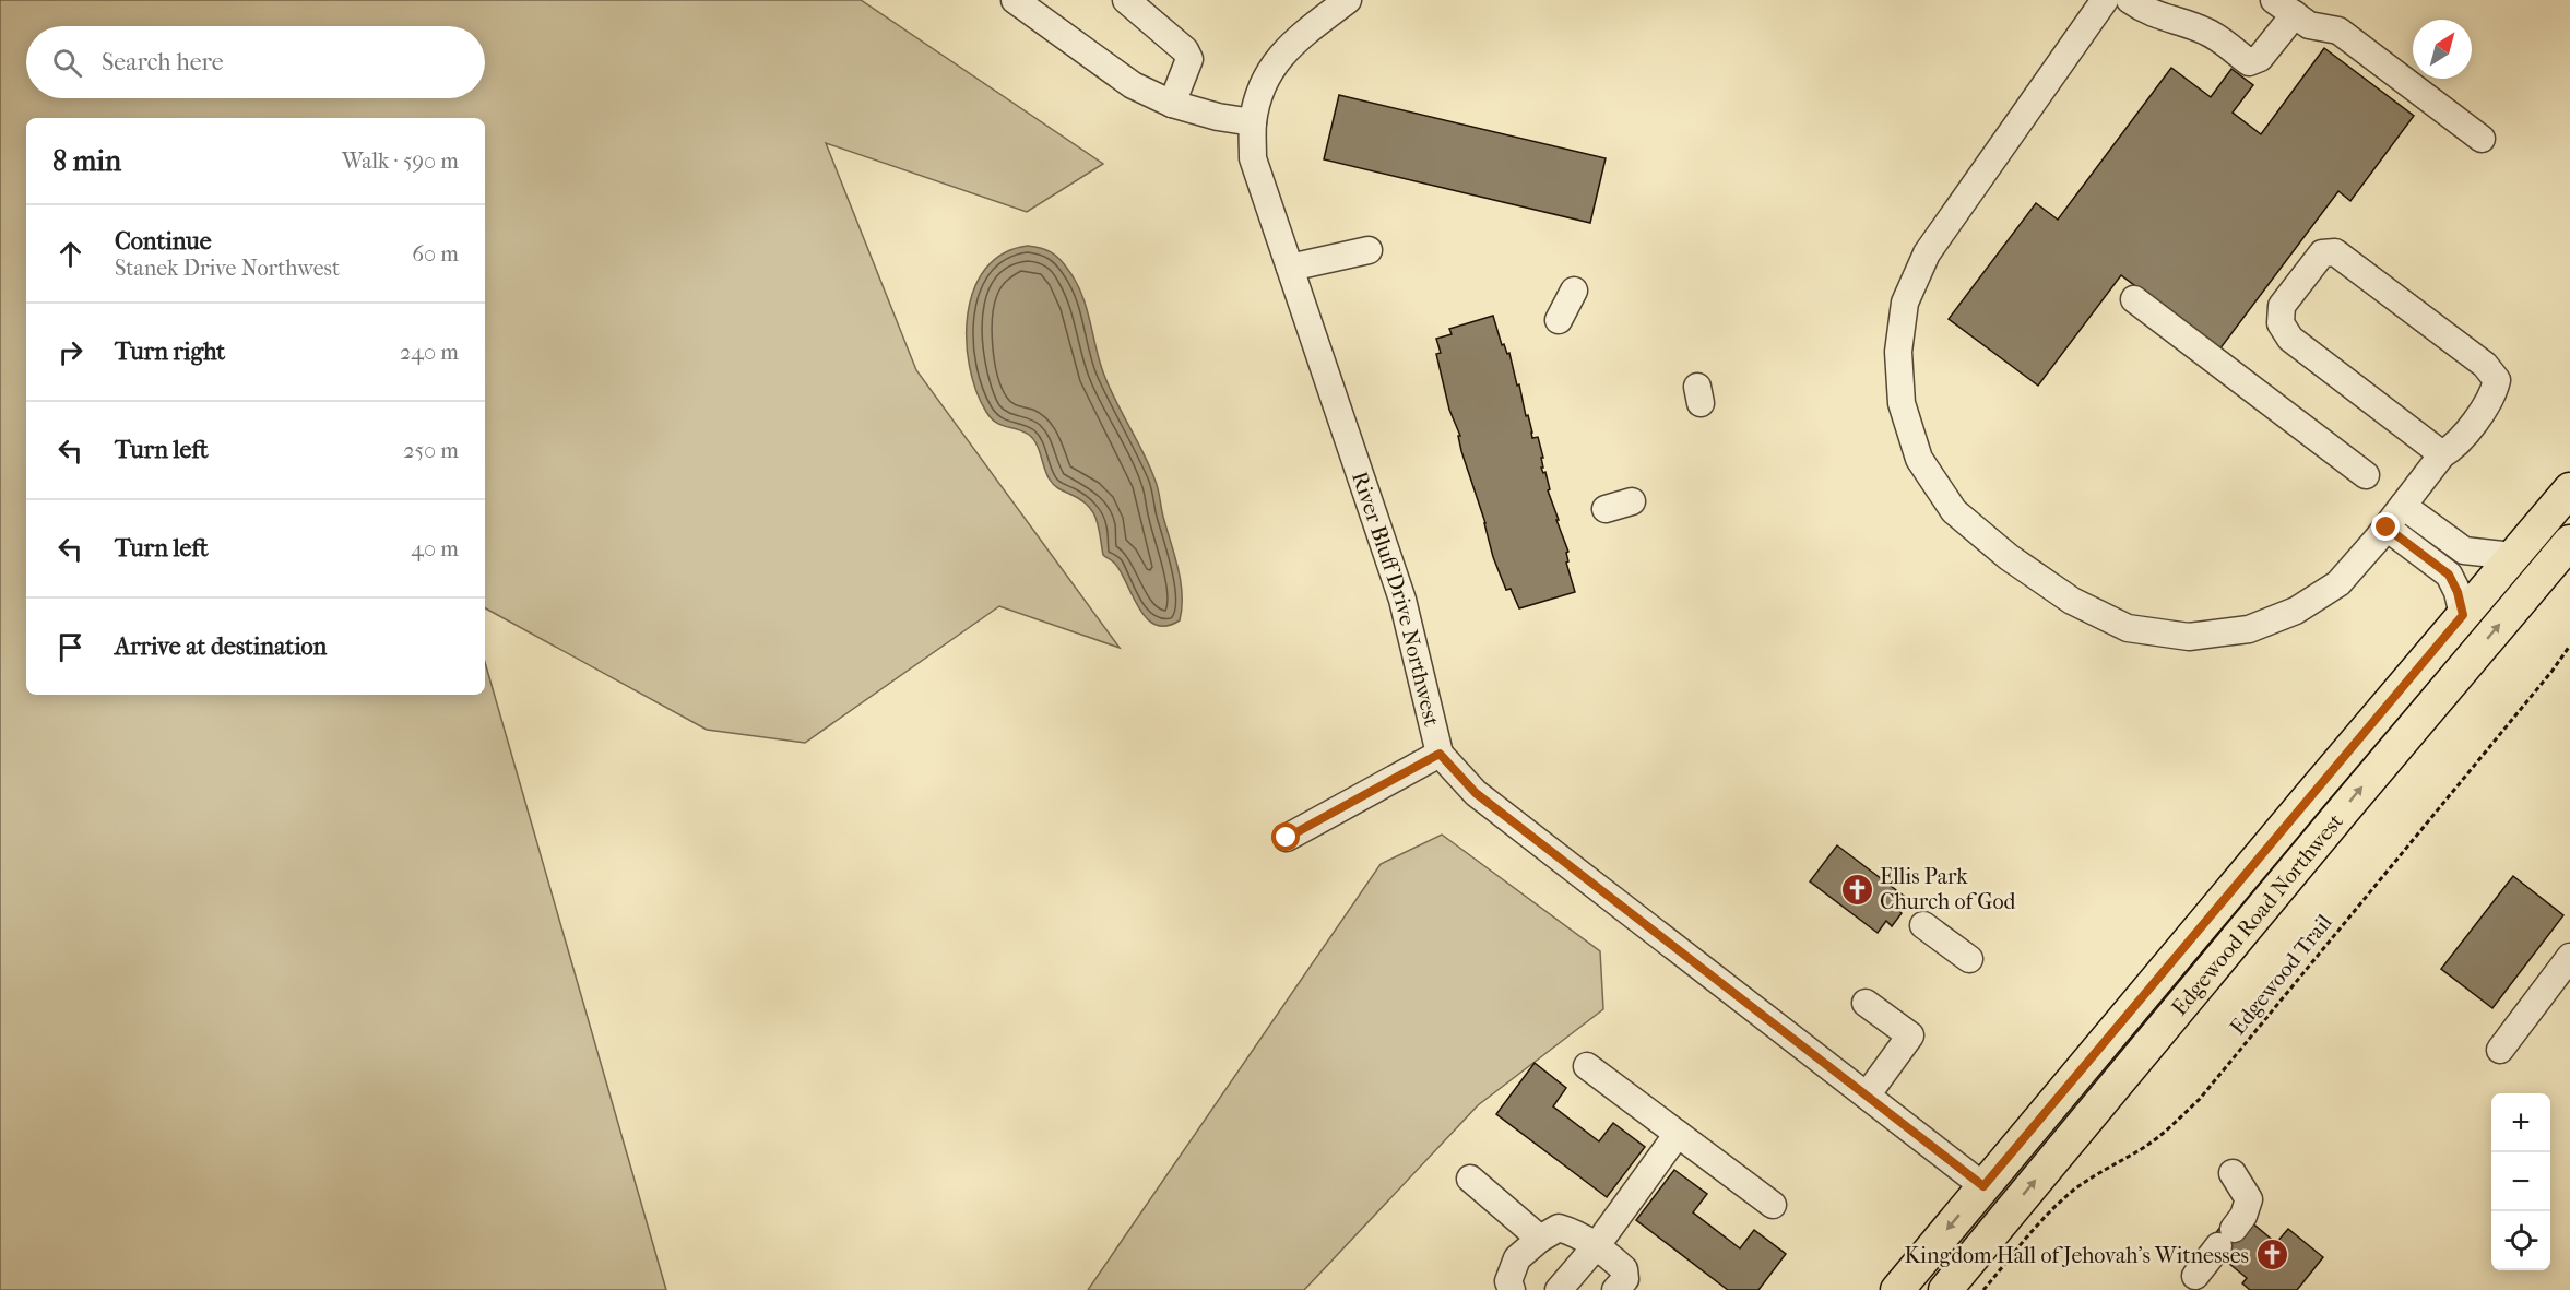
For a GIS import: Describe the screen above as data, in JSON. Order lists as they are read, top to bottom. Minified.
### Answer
{"streets":{"main road":["Edgewood Road Northwest"],"street":["River Bluff Drive Northwest"],"path":["Edgewood Trail"]},"crossings":[["River Bluff Drive Northwest","Edgewood Road Northwest"]],"places":{"church":["Ellis Park Church of God","Kingdom Hall of Jehovah's Witnesses"]},"north":"top right","page":{"search":"Search here","heading":["8 min","Walk · 590 m"],"list":[["Continue","Stanek Drive Northwest","60 m"],["Turn right","240 m"],["Turn left","250 m"],["Turn left","40 m"],"Arrive at destination"],"map_buttons":["+","−"]}}
